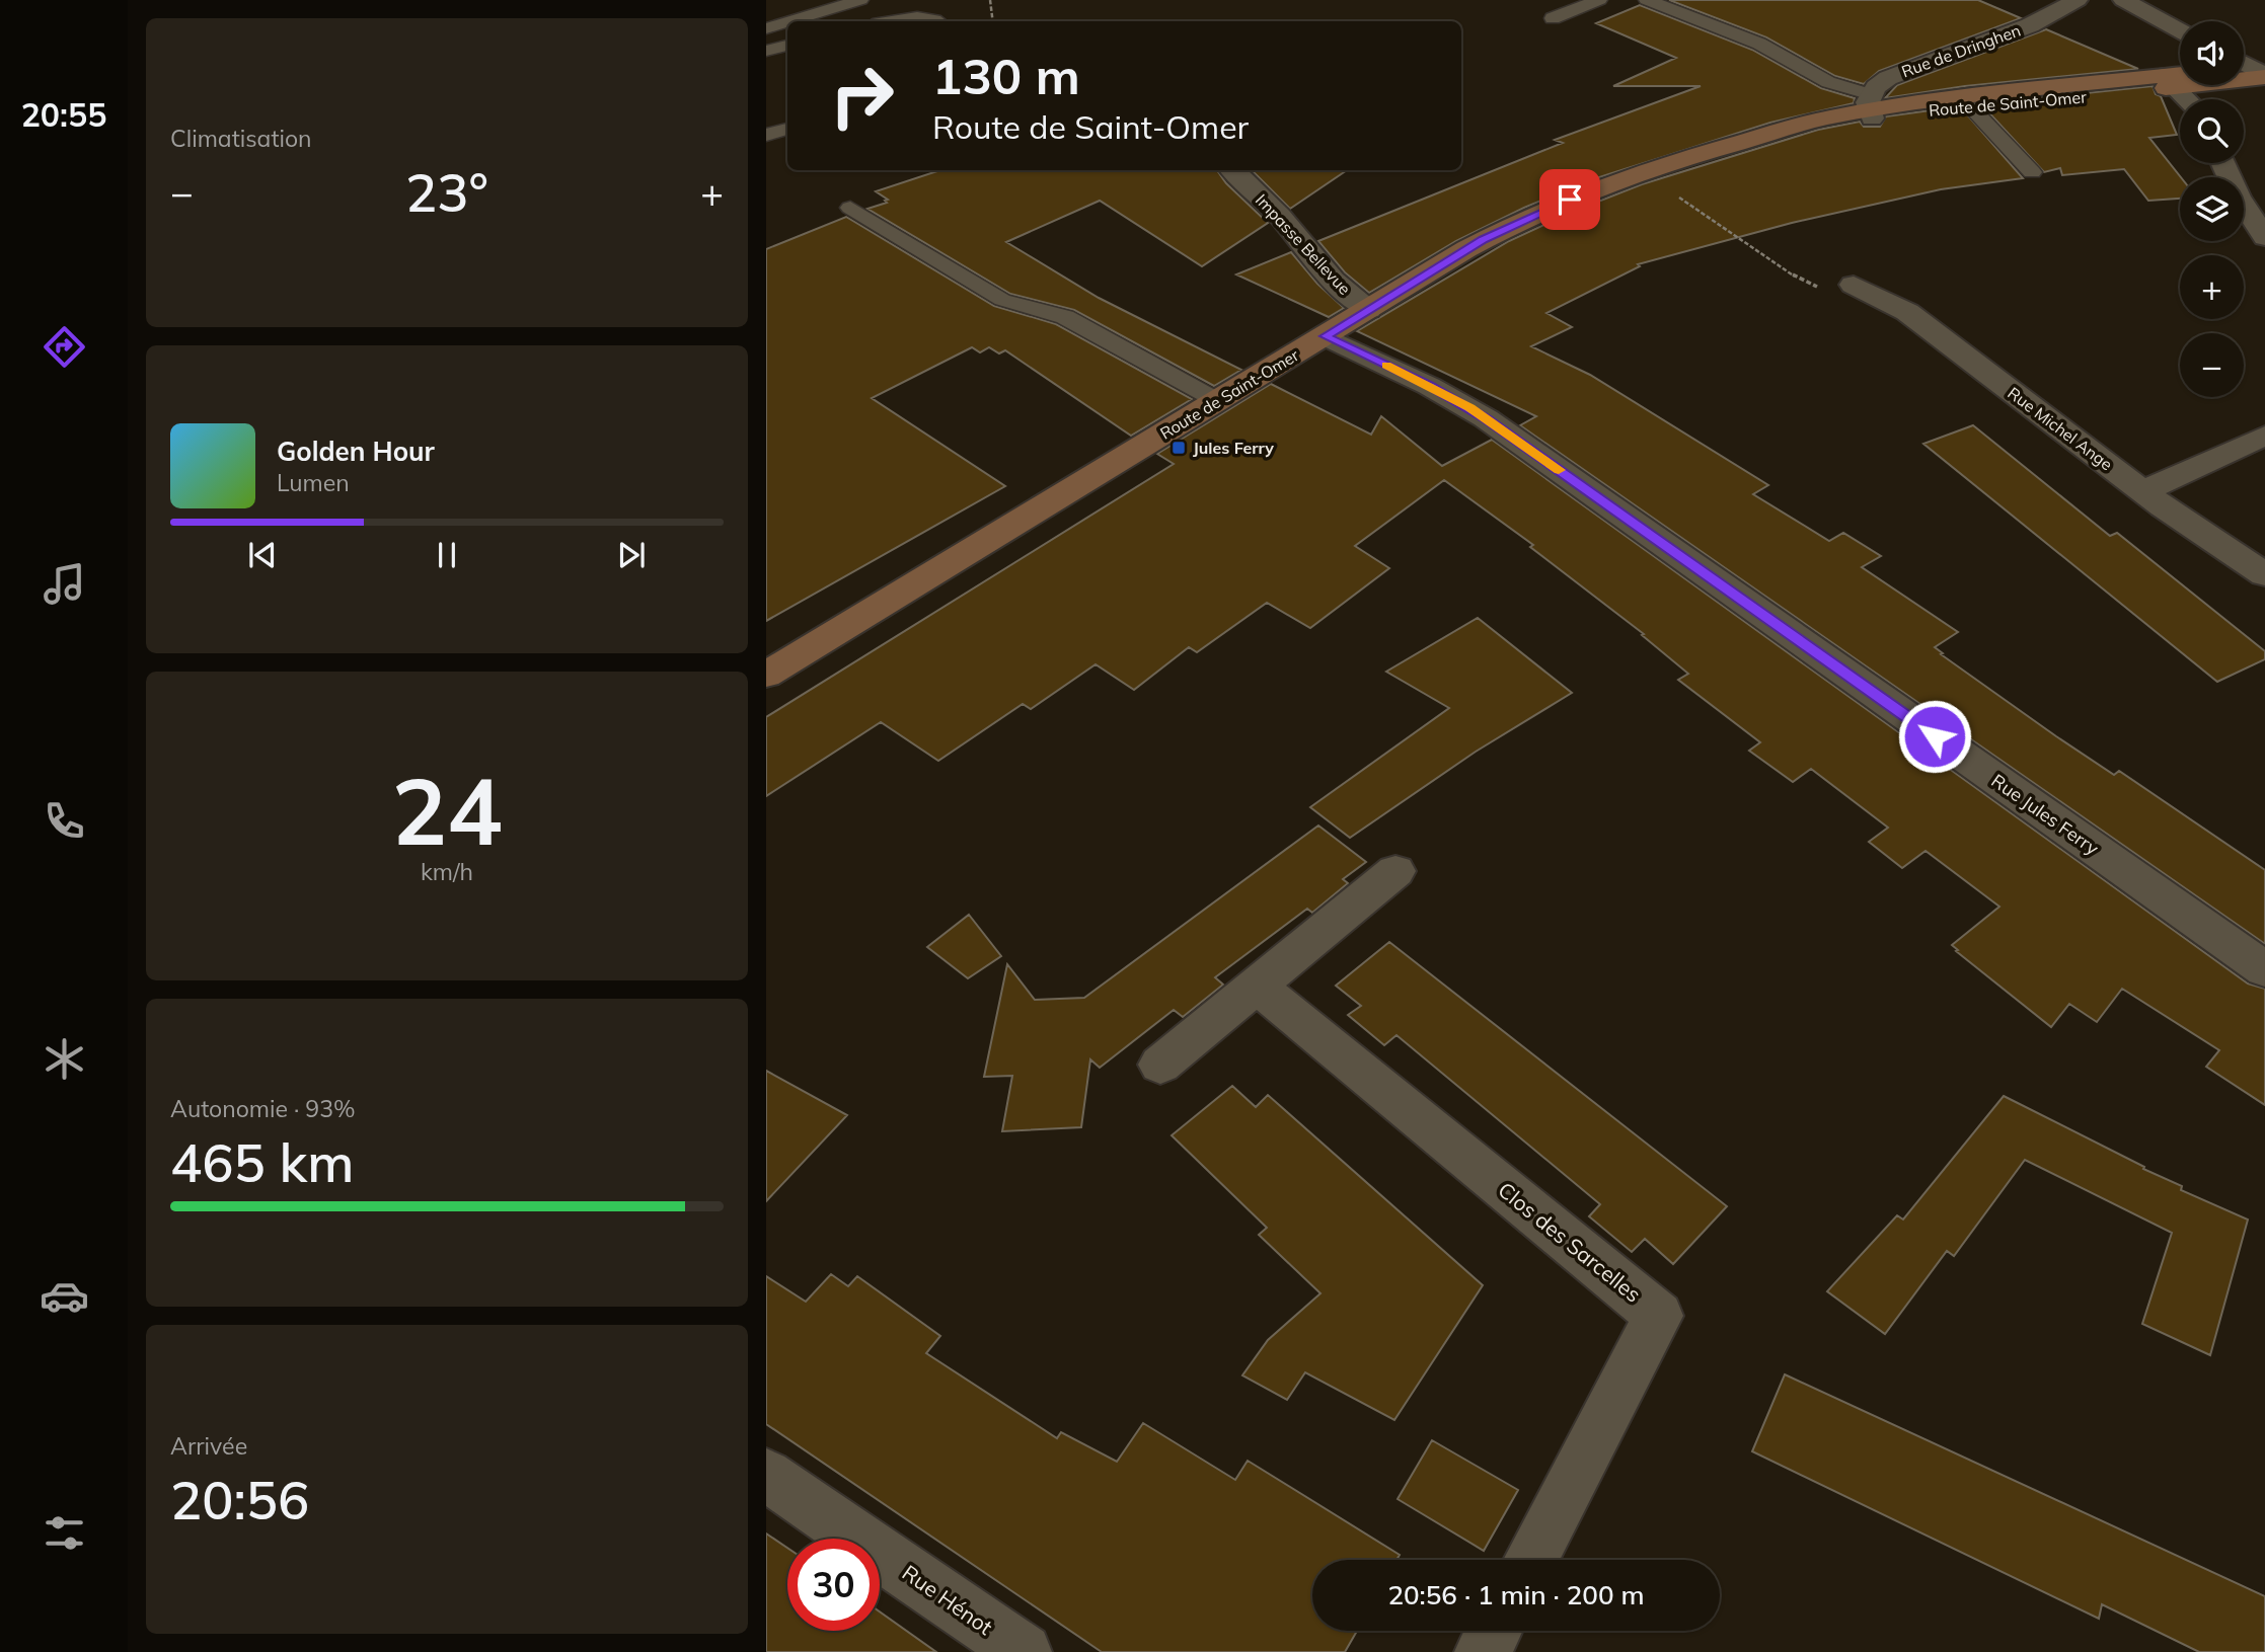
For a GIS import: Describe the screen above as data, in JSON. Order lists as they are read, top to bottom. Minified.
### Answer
{"streets":{"main road":["Route de Saint-Omer"],"street":["Rue de Dringhen","Impasse Bellevue","Rue Michel Ange","Rue Jules Ferry","Clos des Sarcelles","Rue Hénot"]},"crossings":[["Rue de Dringhen","Route de Saint-Omer"],["Route de Saint-Omer","Impasse Bellevue"],["Route de Saint-Omer","Rue Jules Ferry"]],"places":{"transit":["Jules Ferry"]},"page":{"tabs":"20:55","tile":["Climatisation",["24","km/h"],["Autonomie · 93%","465 km"],["Arrivée","20:56"]],"map_buttons":["+","−"],"turn":["130 m","Route de Saint-Omer"],"heat":["−","23°","+"],"song":["Golden Hour","Lumen"],"limit":"30","trip":"20:56 · 1 min · 200 m"}}
